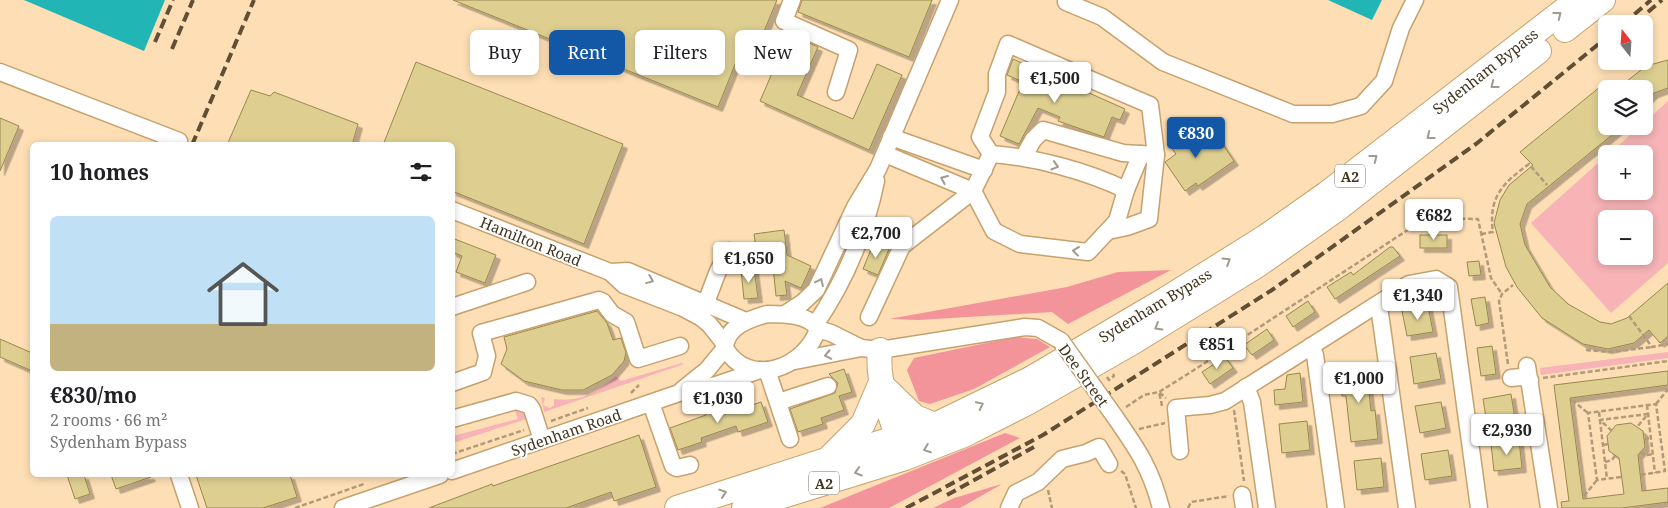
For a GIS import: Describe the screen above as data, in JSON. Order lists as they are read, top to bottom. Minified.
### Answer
{"streets":{"highway":["Sydenham Bypass","A2"],"street":["Hamilton Road","Dee Street","Sydenham Road"]},"crossings":[["Hamilton Road","Dee Street"],["Hamilton Road","Sydenham Road"],["Dee Street","Sydenham Road"]],"north":"top","page":{"map_buttons":["+","−"],"chip":["Buy","Rent","Filters","New"],"price":["€1,500","€830","€682","€2,700","€1,650","€1,340","€851","€1,000","€1,030","€2,930"],"heading":"10 homes","list":[{"name":"€830/mo","note":"2 rooms · 66 m² · Sydenham Bypass"}]}}
